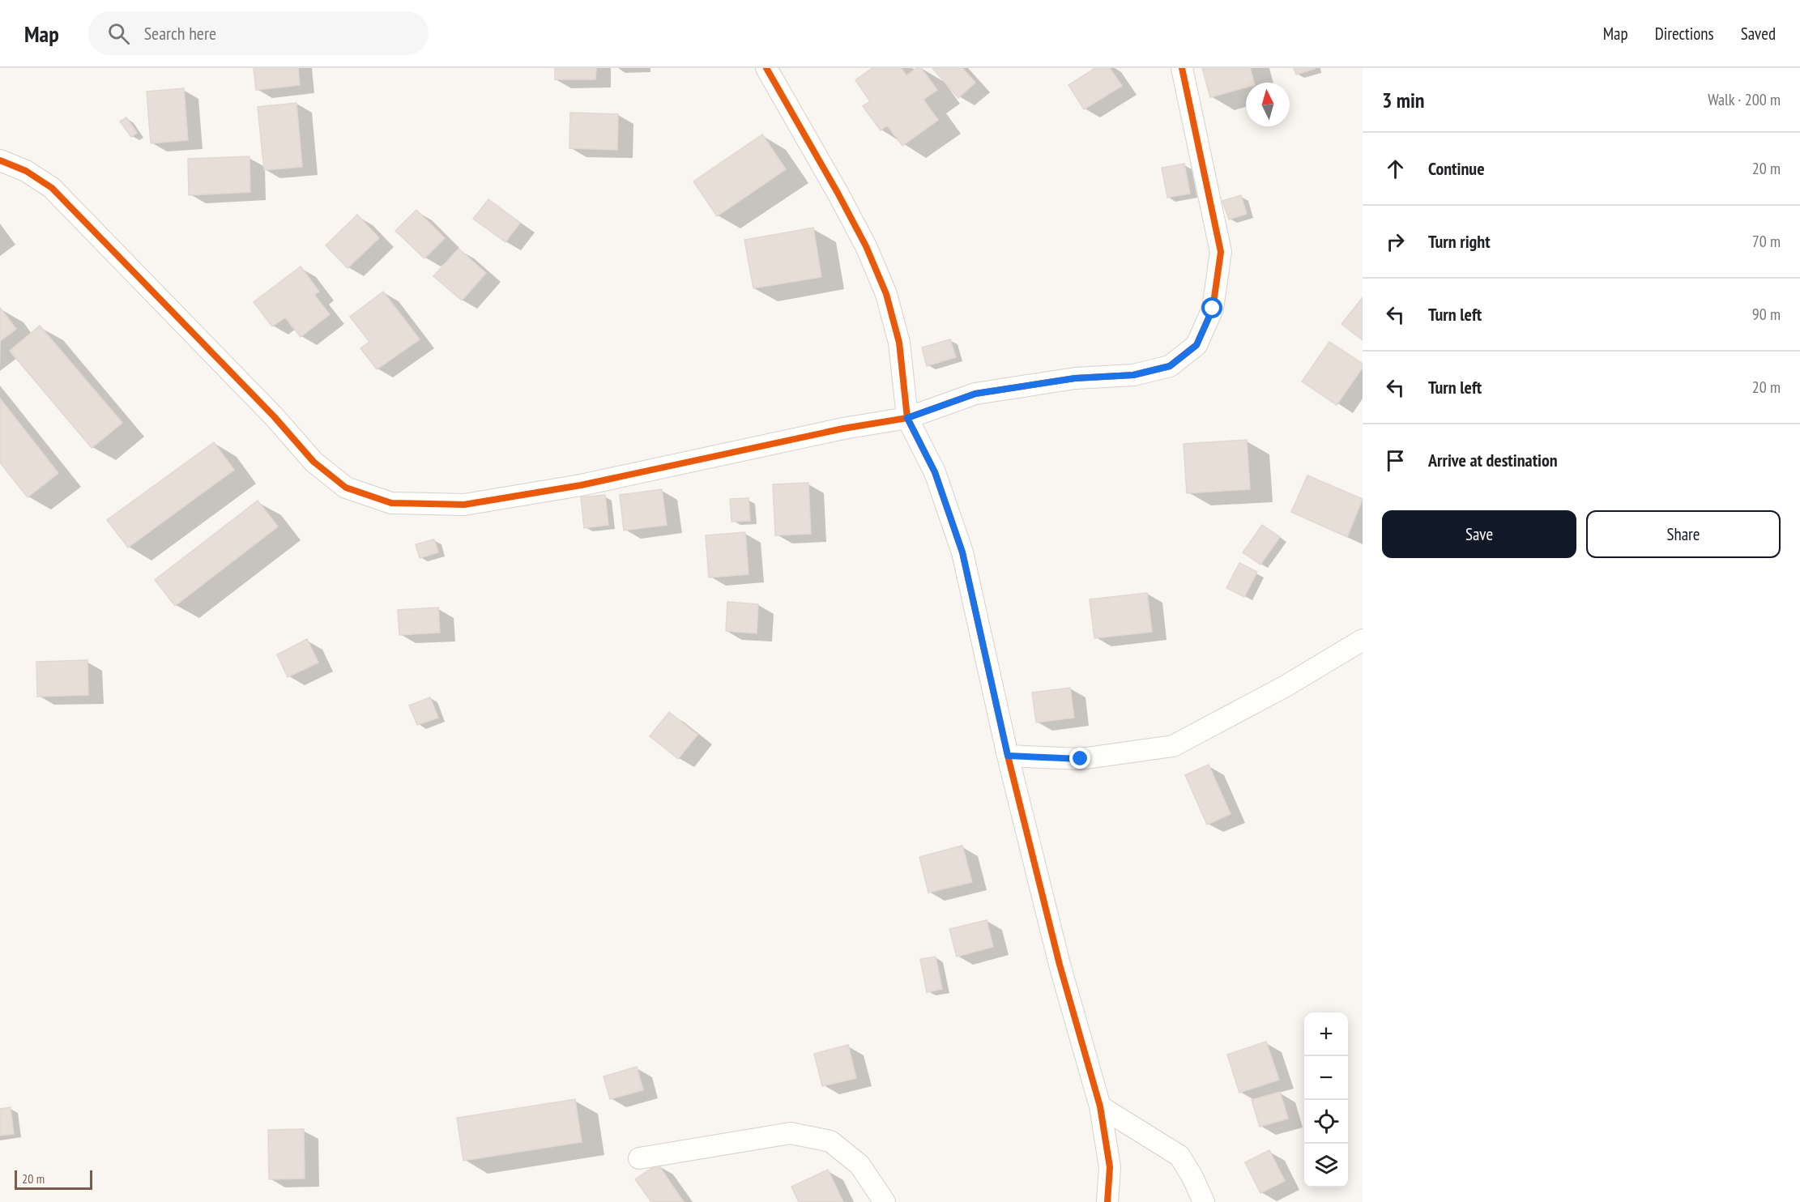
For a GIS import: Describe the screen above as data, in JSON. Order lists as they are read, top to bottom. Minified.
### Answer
{"scale_bar":"20 m","north":"top","page":{"header":"Map","search":"Search here","nav":["Map","Directions","Saved"],"heading":["3 min","Walk · 200 m"],"list":[["Continue","20 m"],["Turn right","70 m"],["Turn left","90 m"],["Turn left","20 m"],"Arrive at destination"],"buttons":["Save","Share"],"map_buttons":["+","−"],"scale":"20 m"}}
